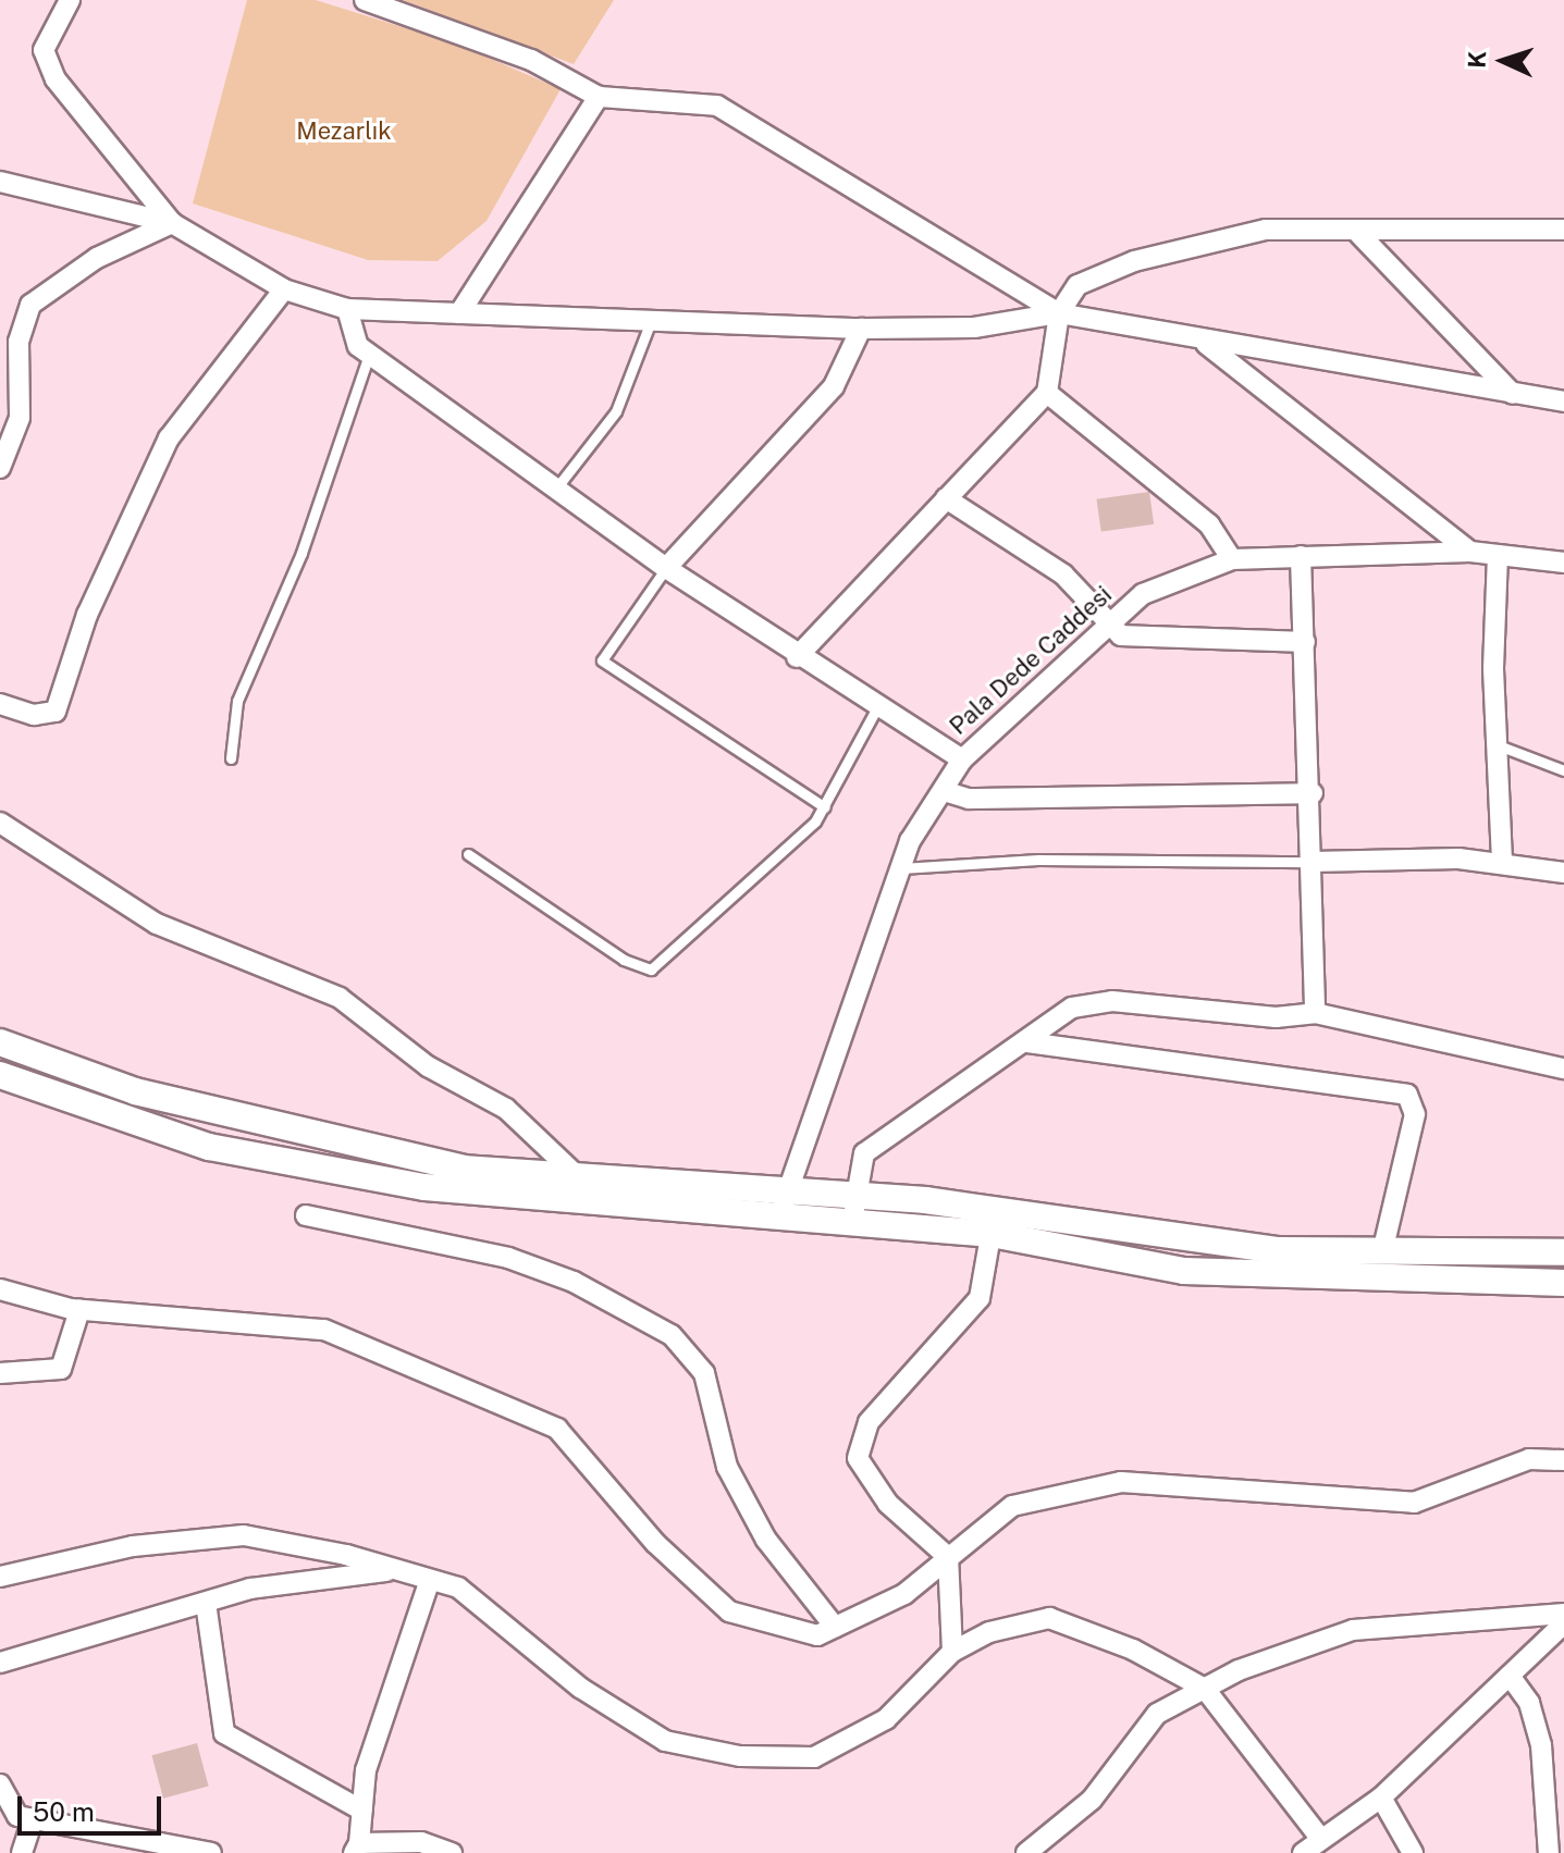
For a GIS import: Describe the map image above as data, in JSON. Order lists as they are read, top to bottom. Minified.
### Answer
{"streets":{"street":["Pala Dede Caddesi"]},"parks":["Mezarlık"],"scale_bar":"50 m","north":"left"}
